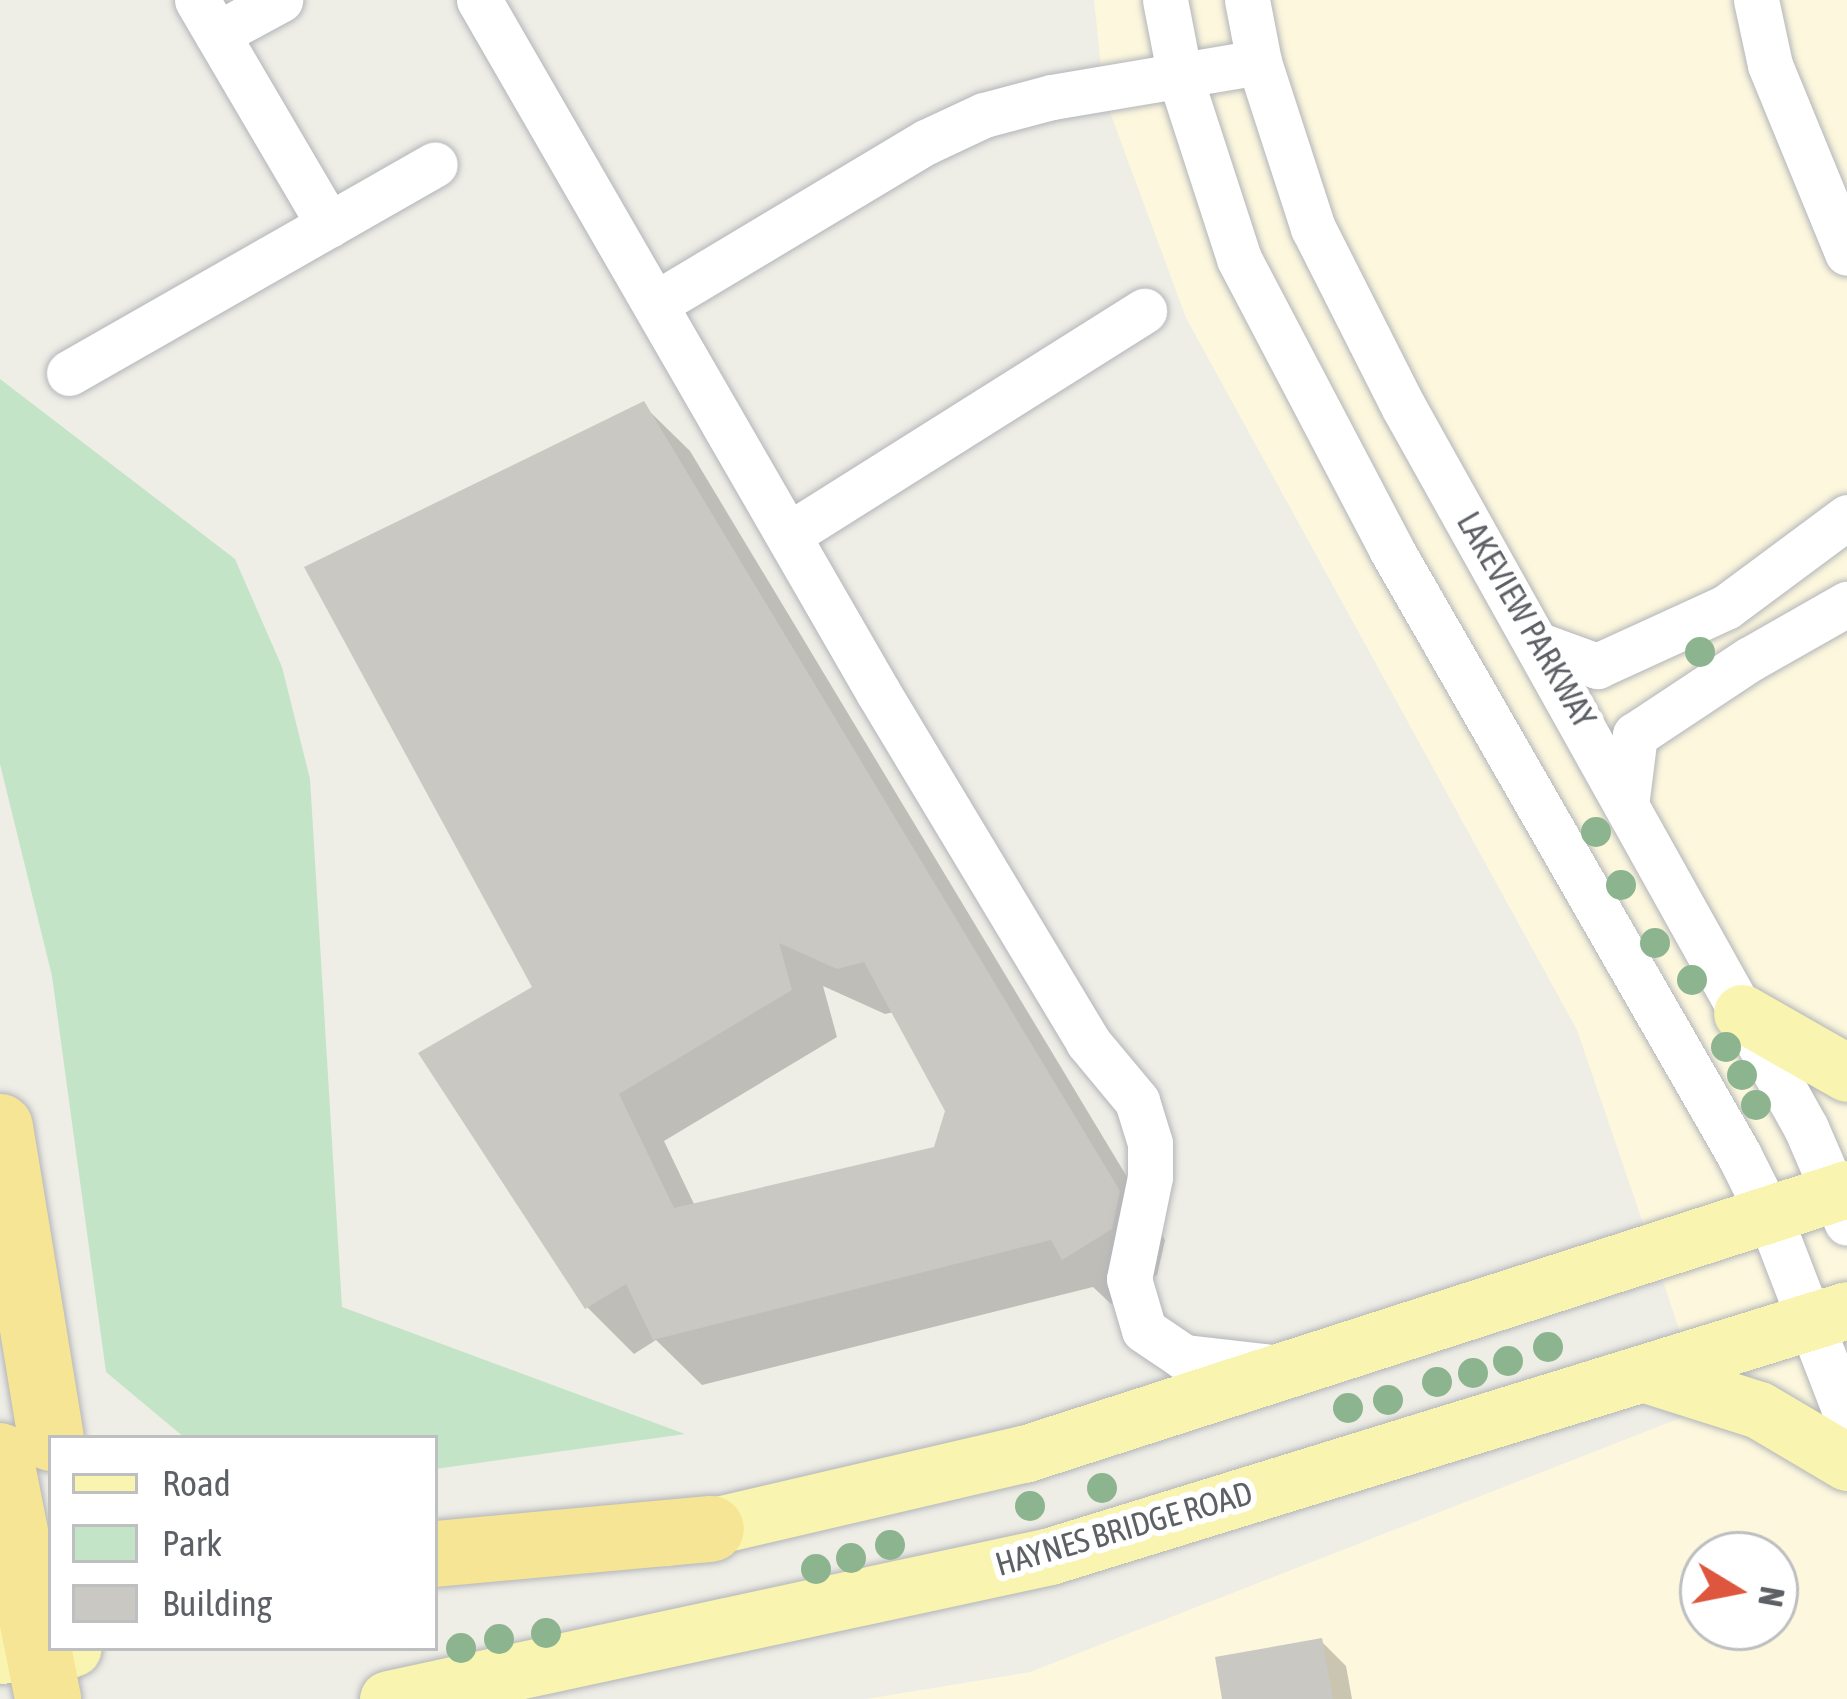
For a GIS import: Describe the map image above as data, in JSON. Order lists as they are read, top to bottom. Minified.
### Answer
{"streets":{"main road":["HAYNES BRIDGE ROAD"],"street":["LAKEVIEW PARKWAY"]},"legend":["Road","Park","Building"],"north":"right"}
